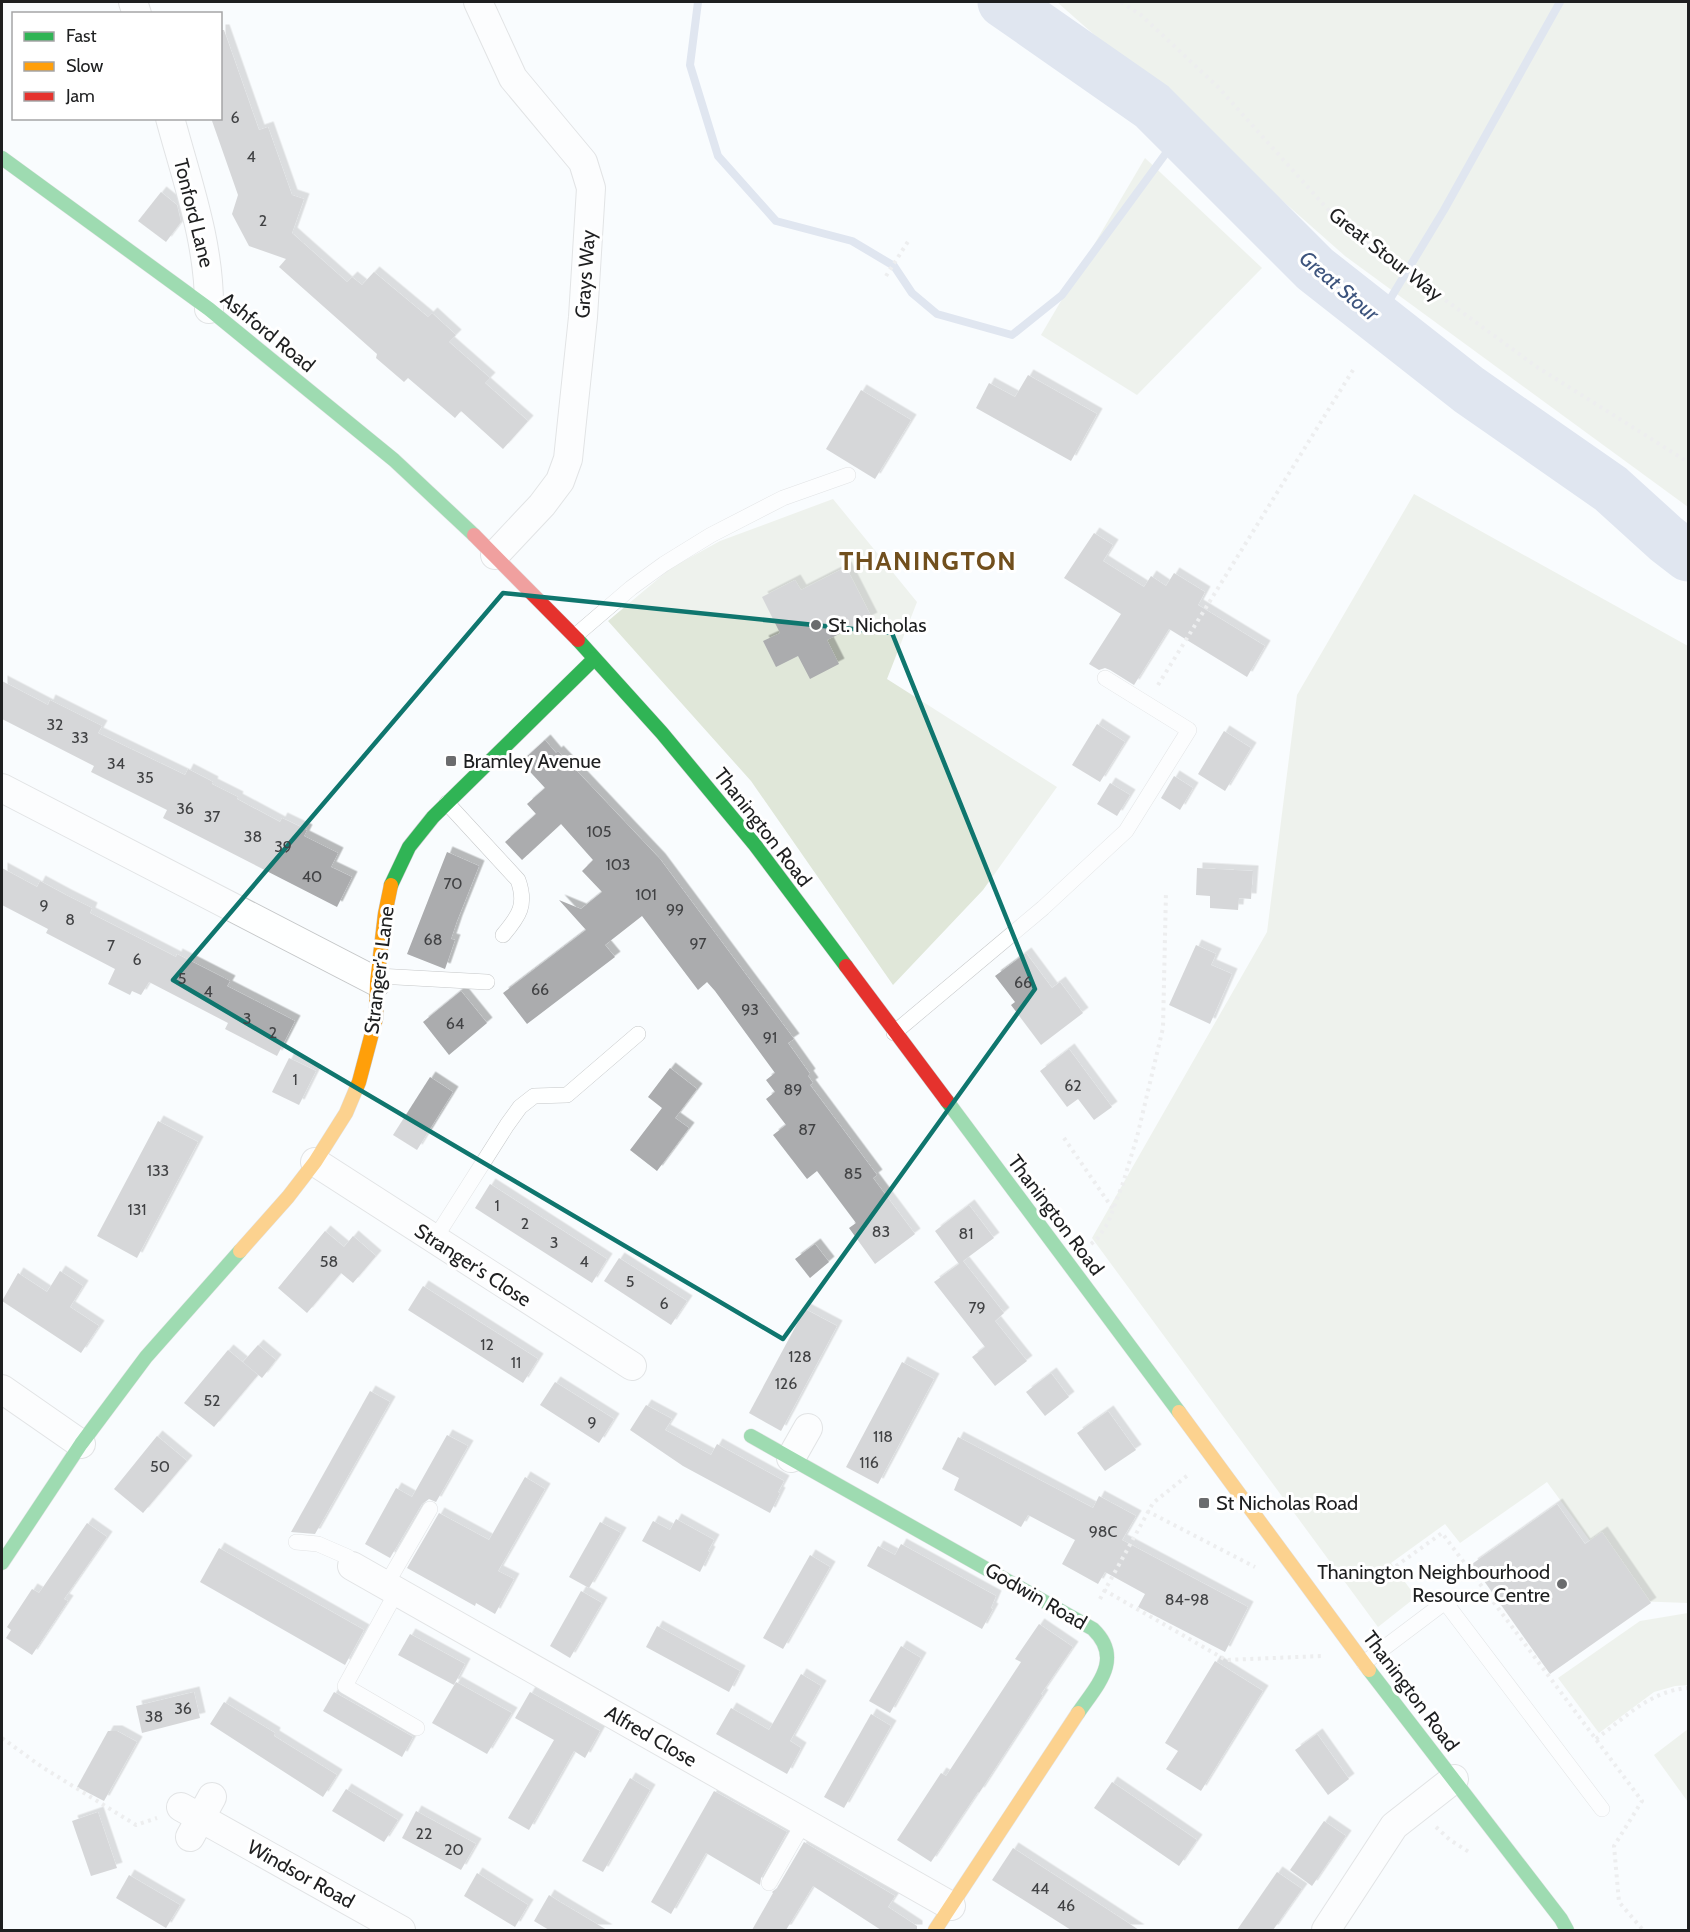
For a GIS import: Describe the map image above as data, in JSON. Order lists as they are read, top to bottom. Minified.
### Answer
{"streets":{"main road":["Ashford Road","Thanington Road","Stranger's Lane","Godwin Road"],"street":["Tonford Lane","Grays Way","Stranger's Close","Alfred Close","Windsor Road"],"path":["Great Stour Way"]},"crossings":[["Tonford Lane","Ashford Road"],["Grays Way","Ashford Road"],["Grays Way","Thanington Road"],["Ashford Road","Thanington Road"],["Thanington Road","Stranger's Lane"],["Stranger's Lane","Stranger's Close"],["Godwin Road","Alfred Close"]],"districts":["THANINGTON"],"water":["Great Stour"],"places":{"other":["St. Nicholas","Thanington Neighbourhood Resource Centre"],"transit":["Bramley Avenue","St Nicholas Road"]},"house_numbers":["6","4","2","32","33","34","35","36","37","105","38","39","103","40","70","101","9","99","8","68","97","7","6","5","66","66","4","93","3","64","2","91","1","62","89","87","133","85","1","131","2","83","81","3","58","4","5","6","79","12","128","11","126","52","9","118","116","50","98C","84-98","36","38","22","20","44","46"],"legend":["Fast","Slow","Jam"]}
